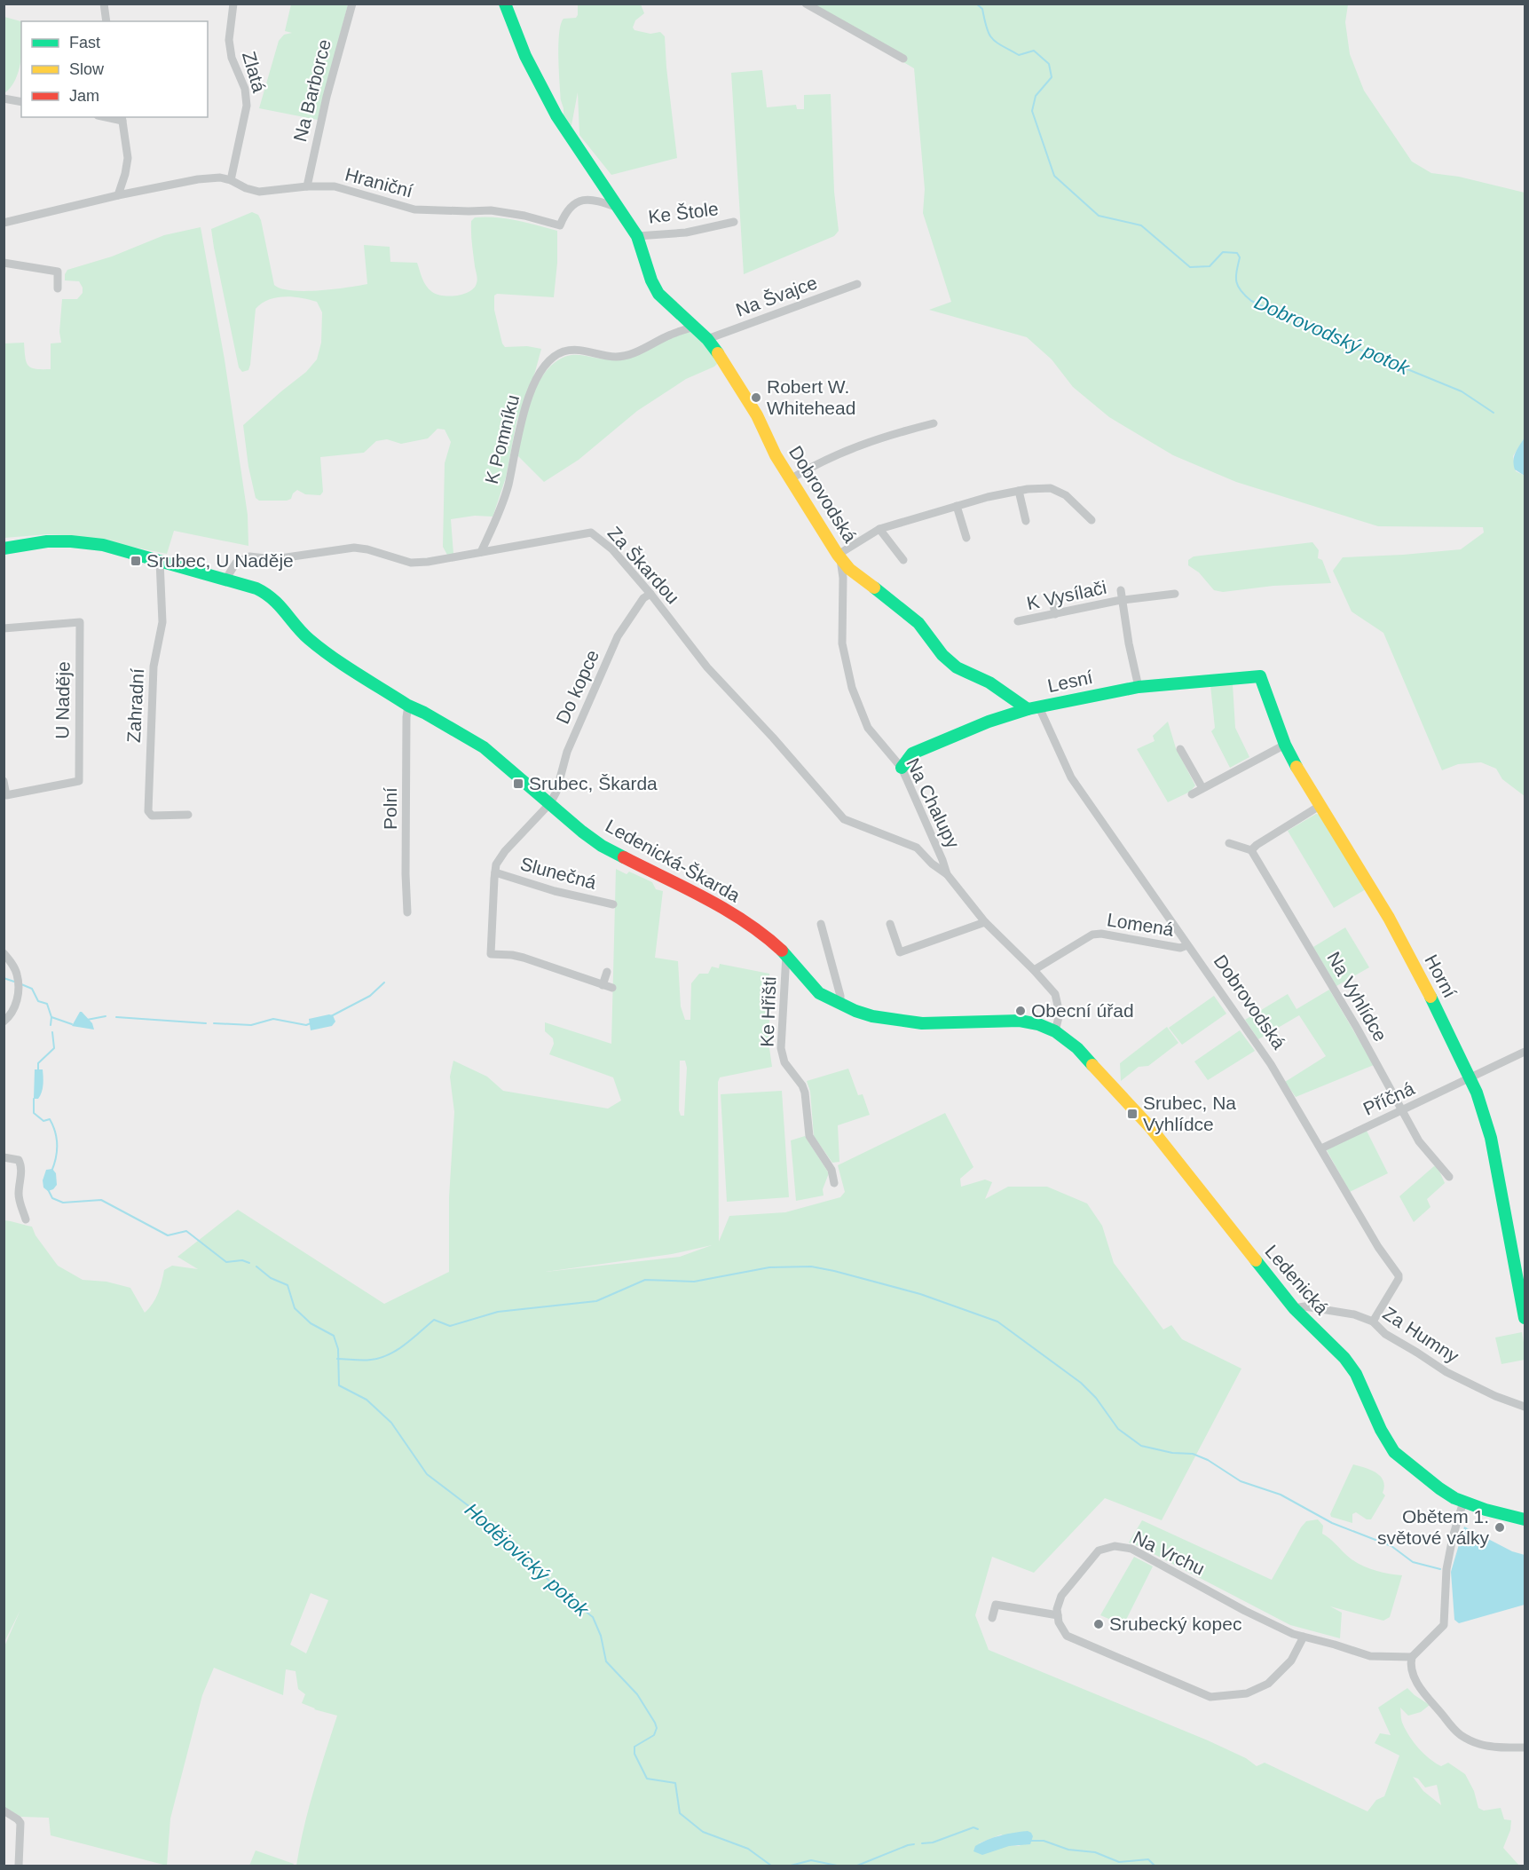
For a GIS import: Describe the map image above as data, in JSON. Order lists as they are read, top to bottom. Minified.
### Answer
{"streets":{"street":["Zlatá","Na Barborce","Hraniční","Ke Štole","Na Švajce","K Pomníku","Dobrovodská","Za Škardou","K Vysílači","Lesní","Do kopce","U Naděje","Zahradní","Na Chalupy","Polní","Ledenická-Škarda","Slunečná","Lomená","Horní","Na Vyhlídce","Ke Hřišti","Příčná","Ledenická","Za Humny","Na Vrchu"]},"crossings":[["Zlatá","Hraniční"],["Na Barborce","Hraniční"],["Hraniční","Dobrovodská"],["Ke Štole","Dobrovodská"],["Na Švajce","Dobrovodská"],["K Pomníku","Dobrovodská"],["K Pomníku","Za Škardou"],["Dobrovodská","Lesní"],["Dobrovodská","Na Chalupy"],["Dobrovodská","Lomená"],["Dobrovodská","Příčná"],["Dobrovodská","Za Humny"],["Za Škardou","Do kopce"],["Za Škardou","Na Chalupy"],["Za Škardou","Ledenická-Škarda"],["K Vysílači","Lesní"],["Lesní","Na Chalupy"],["Lesní","Horní"],["Do kopce","Ledenická-Škarda"],["Do kopce","Slunečná"],["Zahradní","Ledenická-Škarda"],["Na Chalupy","Ledenická-Škarda"],["Na Chalupy","Lomená"],["Na Chalupy","Ledenická"],["Polní","Ledenická-Škarda"],["Ledenická-Škarda","Slunečná"],["Ledenická-Škarda","Ke Hřišti"],["Ledenická-Škarda","Ledenická"],["Horní","Příčná"],["Na Vyhlídce","Příčná"],["Ledenická","Za Humny"]],"water":["Dobrovodský potok","Hodějovický potok"],"places":{"other":["Robert W. Whitehead","Obecní úřad","Obětem 1. světové války","Srubecký kopec"],"transit":["Srubec, U Naděje","Srubec, Škarda","Srubec, Na Vyhlídce"]},"legend":["Fast","Slow","Jam"]}
